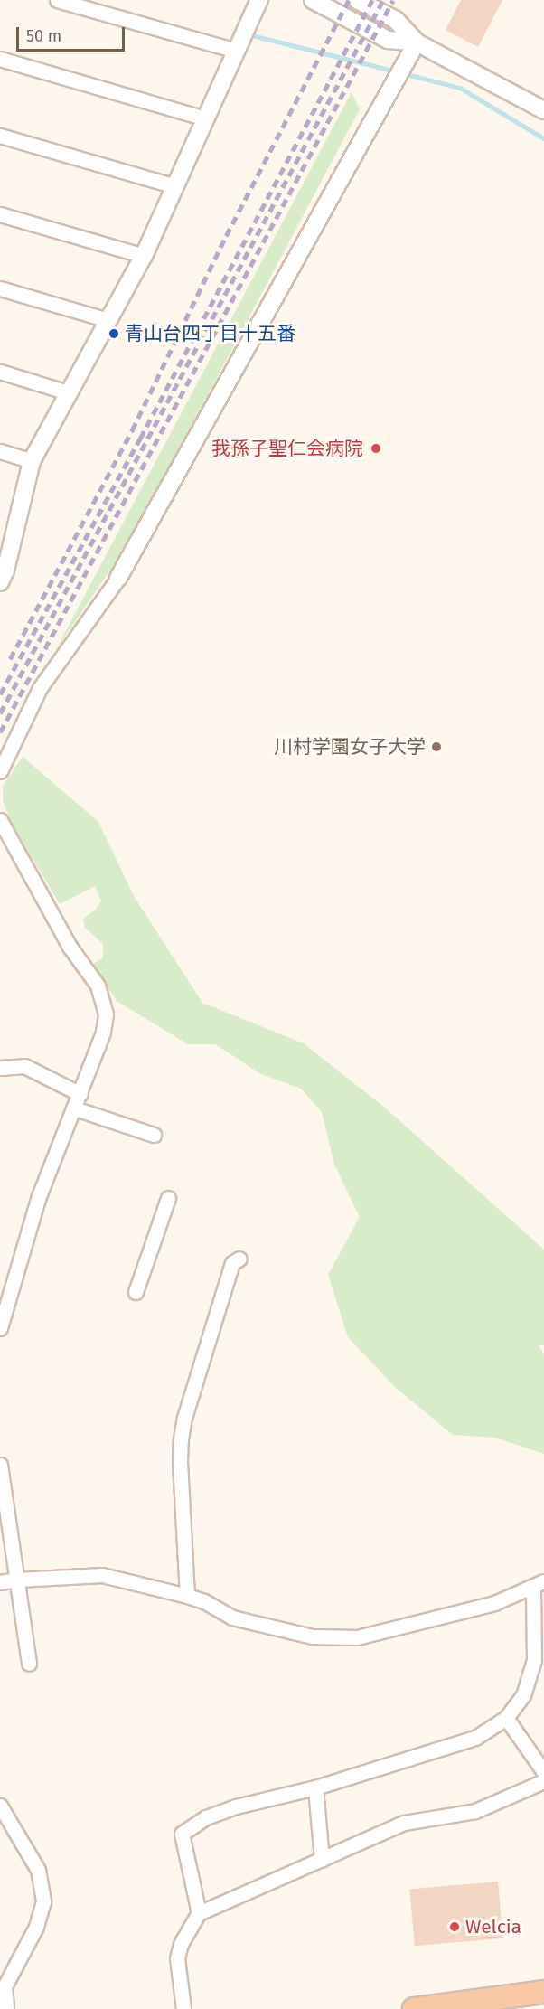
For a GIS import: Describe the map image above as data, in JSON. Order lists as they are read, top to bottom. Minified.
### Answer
{"places":["青山台四丁目十五番","我孫子聖仁会病院","川村学園女子大学","Welcia"],"scale_bar":"50 m"}
